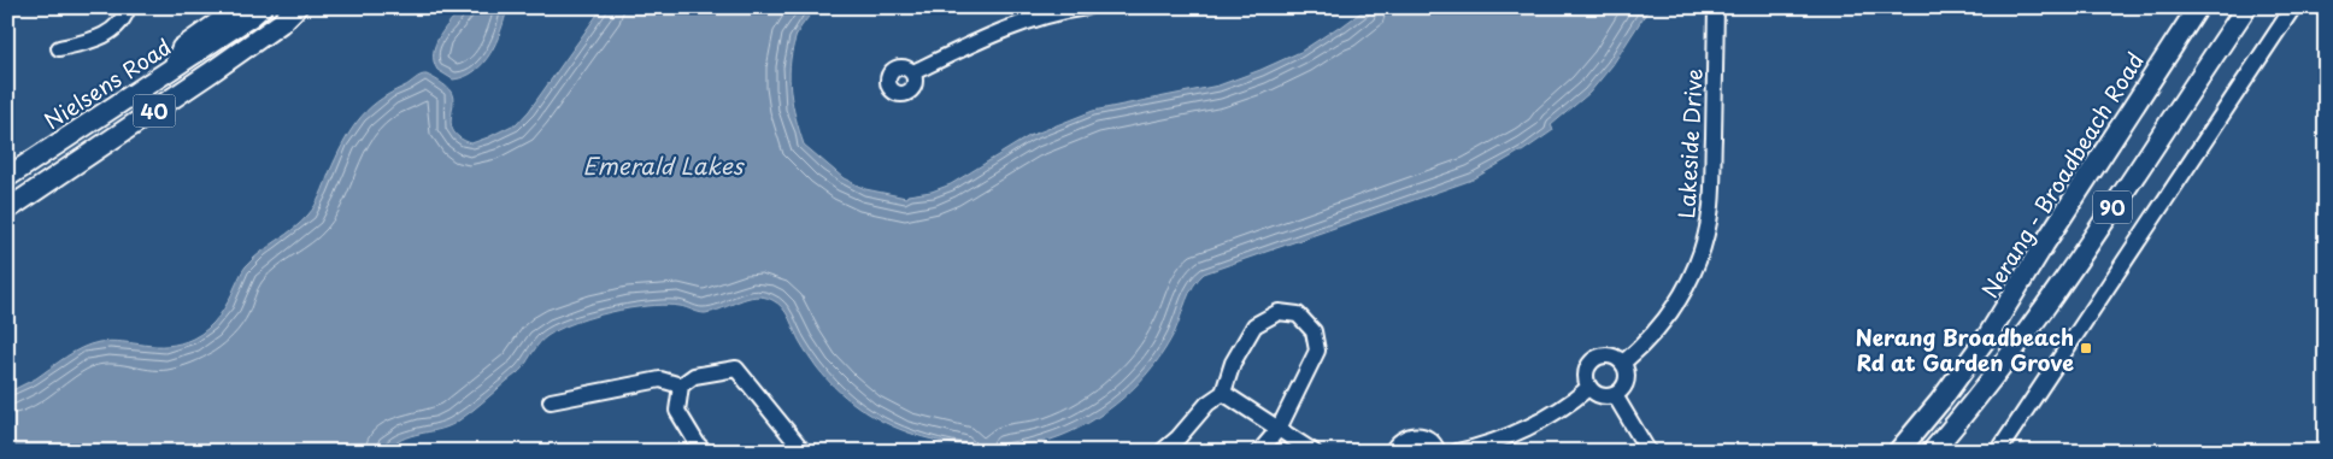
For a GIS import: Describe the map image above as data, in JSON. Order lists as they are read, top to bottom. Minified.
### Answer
{"streets":{"main road":["Nielsens Road","40","Nerang - Broadbeach Road","90"],"street":["Lakeside Drive"]},"water":["Emerald Lakes"],"places":{"transit":["Nerang Broadbeach Rd at Garden Grove"]}}
